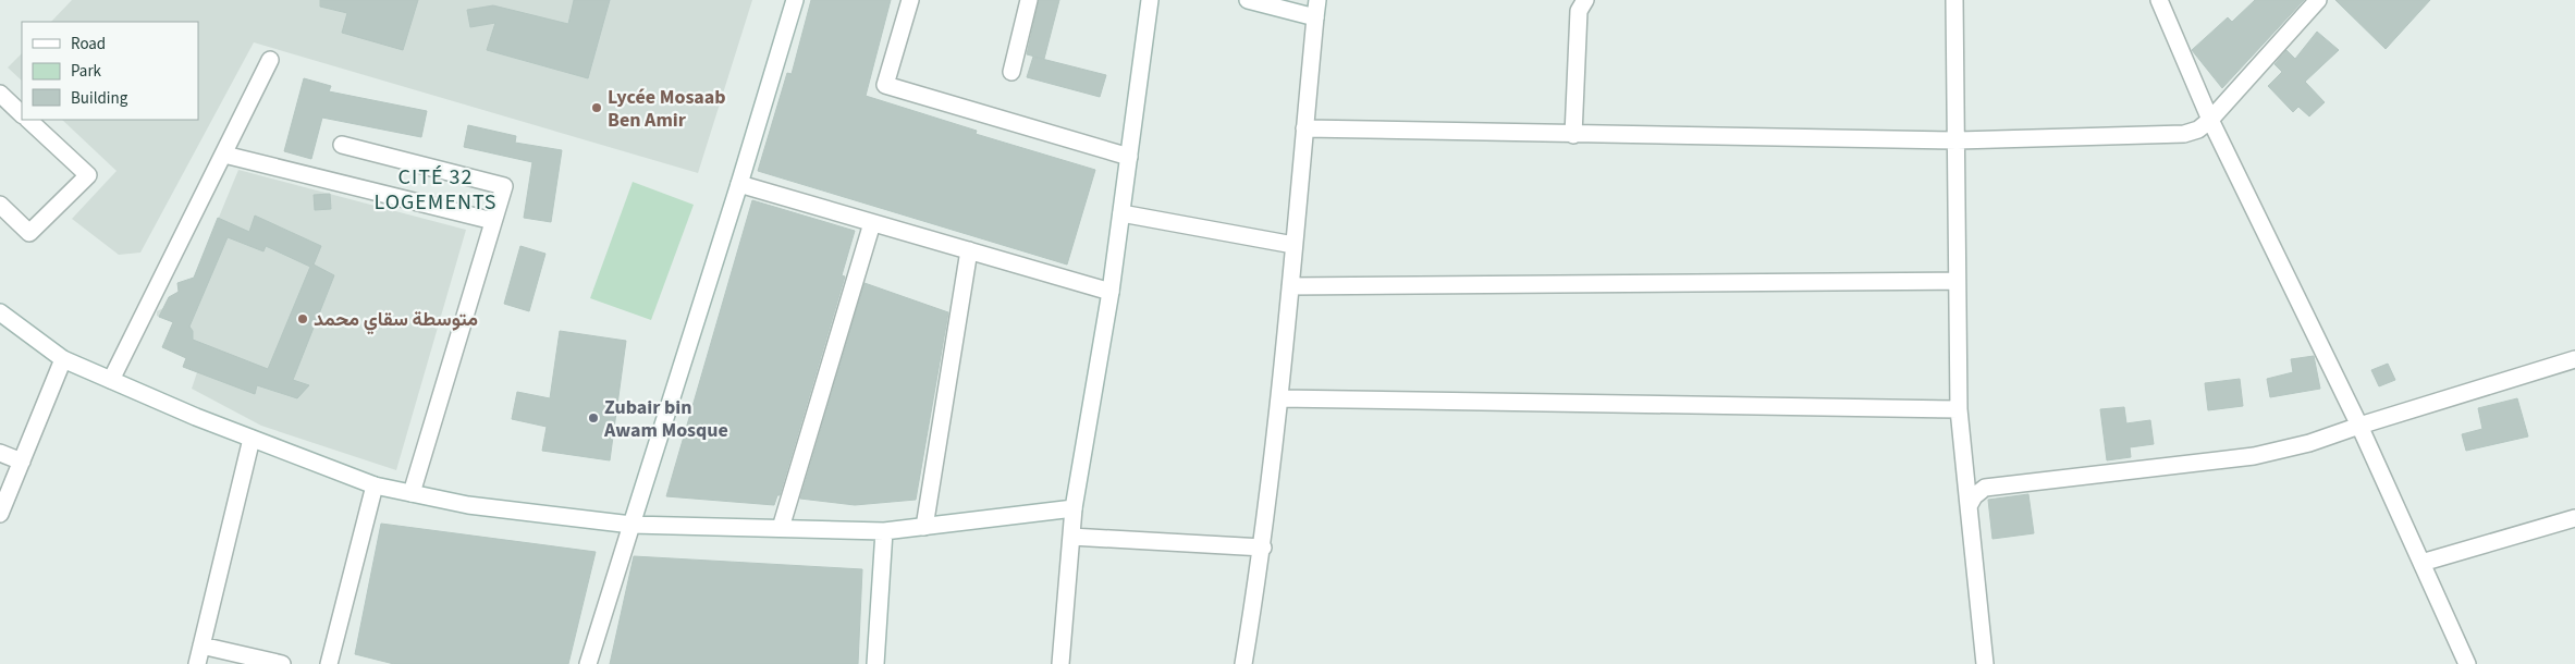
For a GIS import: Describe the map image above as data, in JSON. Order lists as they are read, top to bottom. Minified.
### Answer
{"districts":["CITÉ 32 LOGEMENTS"],"places":["Lycée Mosaab Ben Amir","متوسطة سقاي محمد","Zubair bin Awam Mosque"],"legend":["Road","Park","Building"]}
